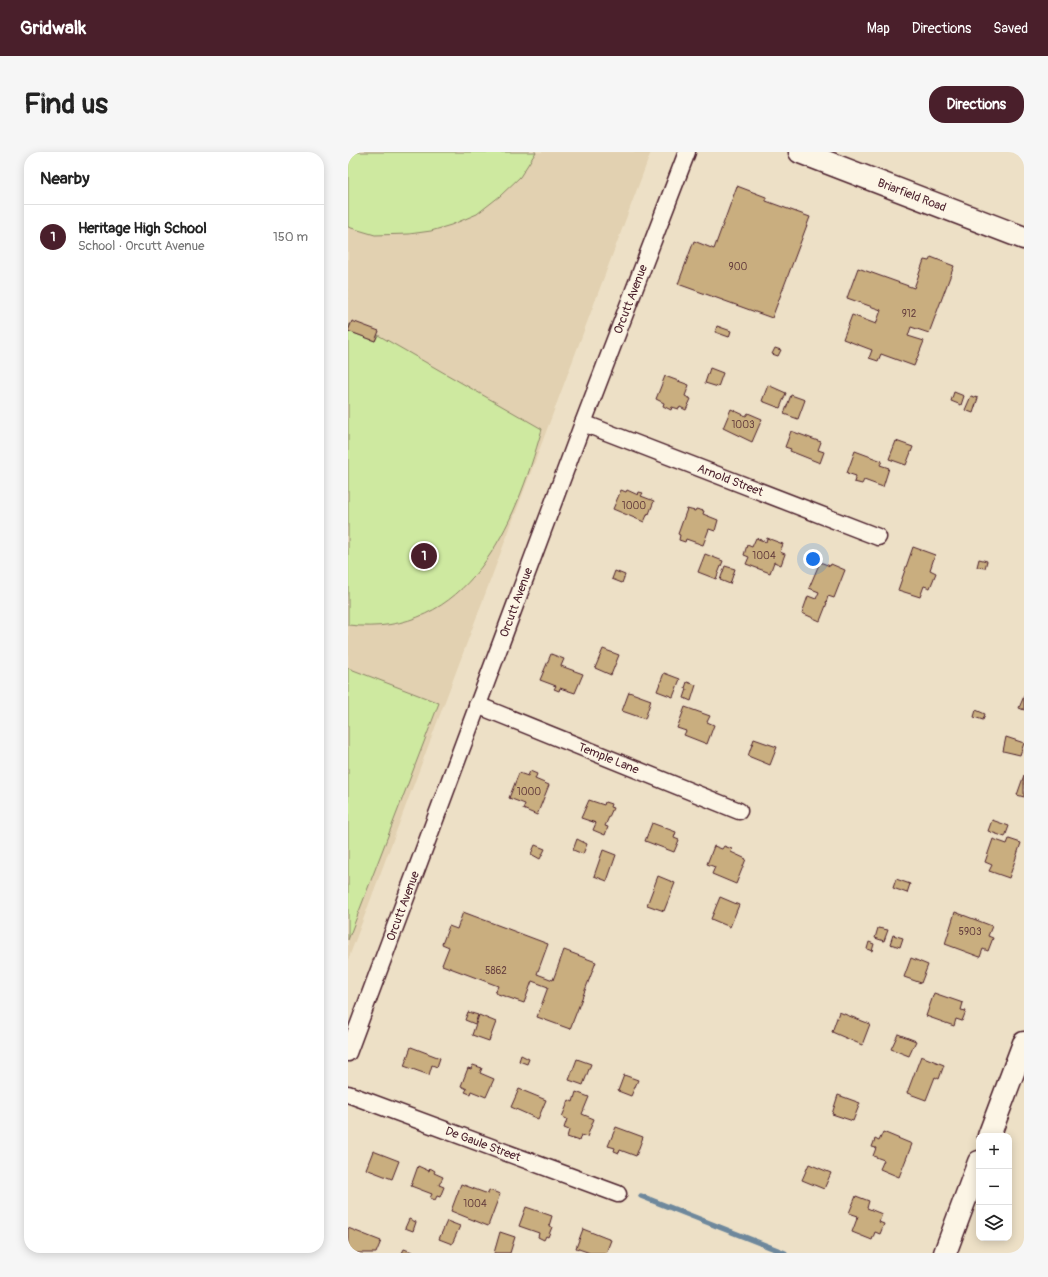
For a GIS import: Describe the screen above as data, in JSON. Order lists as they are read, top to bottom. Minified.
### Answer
{"streets":{"main road":["Briarfield Road"],"street":["Orcutt Avenue","Arnold Street","Temple Lane","De Gaule Street"]},"crossings":[["Orcutt Avenue","Arnold Street"],["Orcutt Avenue","Temple Lane"]],"house_numbers":["900","912","1003","1000","1004","1000","5903","5862","1004"],"page":{"header":"Gridwalk","nav":["Map","Directions","Saved"],"buttons":"Directions","title":"Find us","heading":"Nearby","list":[{"mark":"1","name":"Heritage High School","note":"School · Orcutt Avenue","value":"150 m"}],"pins":"1","map_buttons":["+","−"]}}
